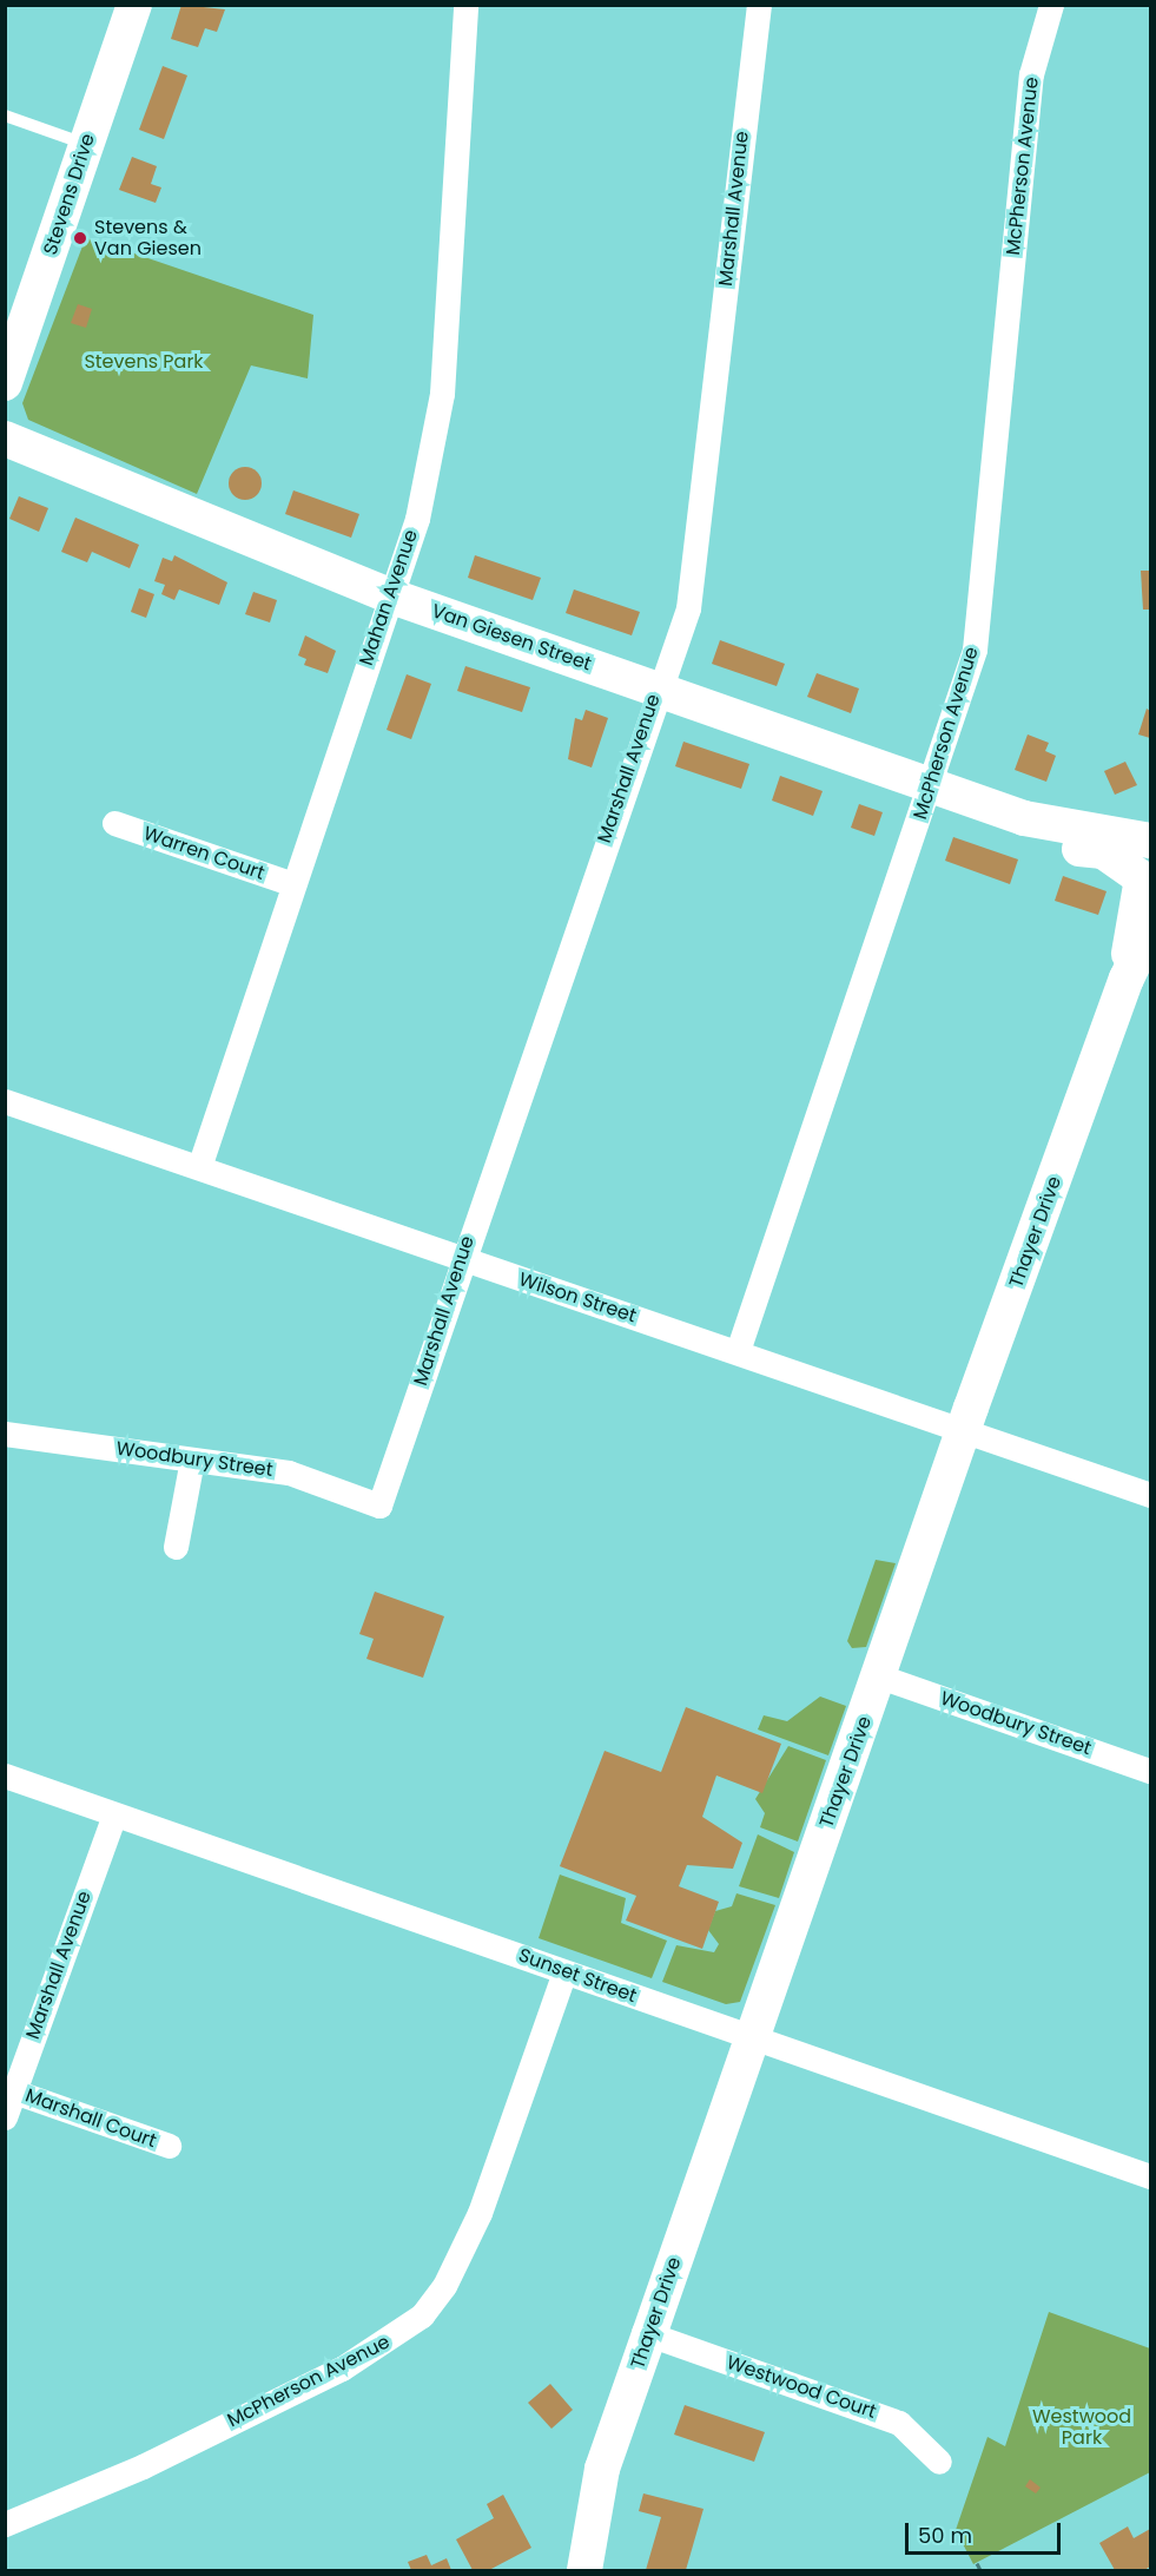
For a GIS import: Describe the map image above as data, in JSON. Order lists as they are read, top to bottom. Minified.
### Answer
{"streets":{"street":["McPherson Avenue","Stevens Drive","Marshall Avenue","Mahan Avenue","Van Giesen Street","Warren Court","Thayer Drive","Wilson Street","Woodbury Street","Sunset Street","Marshall Court","Westwood Court"]},"crossings":[["McPherson Avenue","Van Giesen Street"],["McPherson Avenue","Wilson Street"],["McPherson Avenue","Sunset Street"],["Marshall Avenue","Van Giesen Street"],["Marshall Avenue","Wilson Street"],["Marshall Avenue","Woodbury Street"],["Marshall Avenue","Sunset Street"],["Marshall Avenue","Marshall Court"],["Mahan Avenue","Van Giesen Street"],["Mahan Avenue","Warren Court"],["Mahan Avenue","Wilson Street"],["Van Giesen Street","Thayer Drive"],["Thayer Drive","Wilson Street"],["Thayer Drive","Woodbury Street"],["Thayer Drive","Sunset Street"],["Thayer Drive","Westwood Court"]],"parks":["Stevens Park","Westwood Park"],"places":["Stevens & Van Giesen"],"scale_bar":"50 m"}
